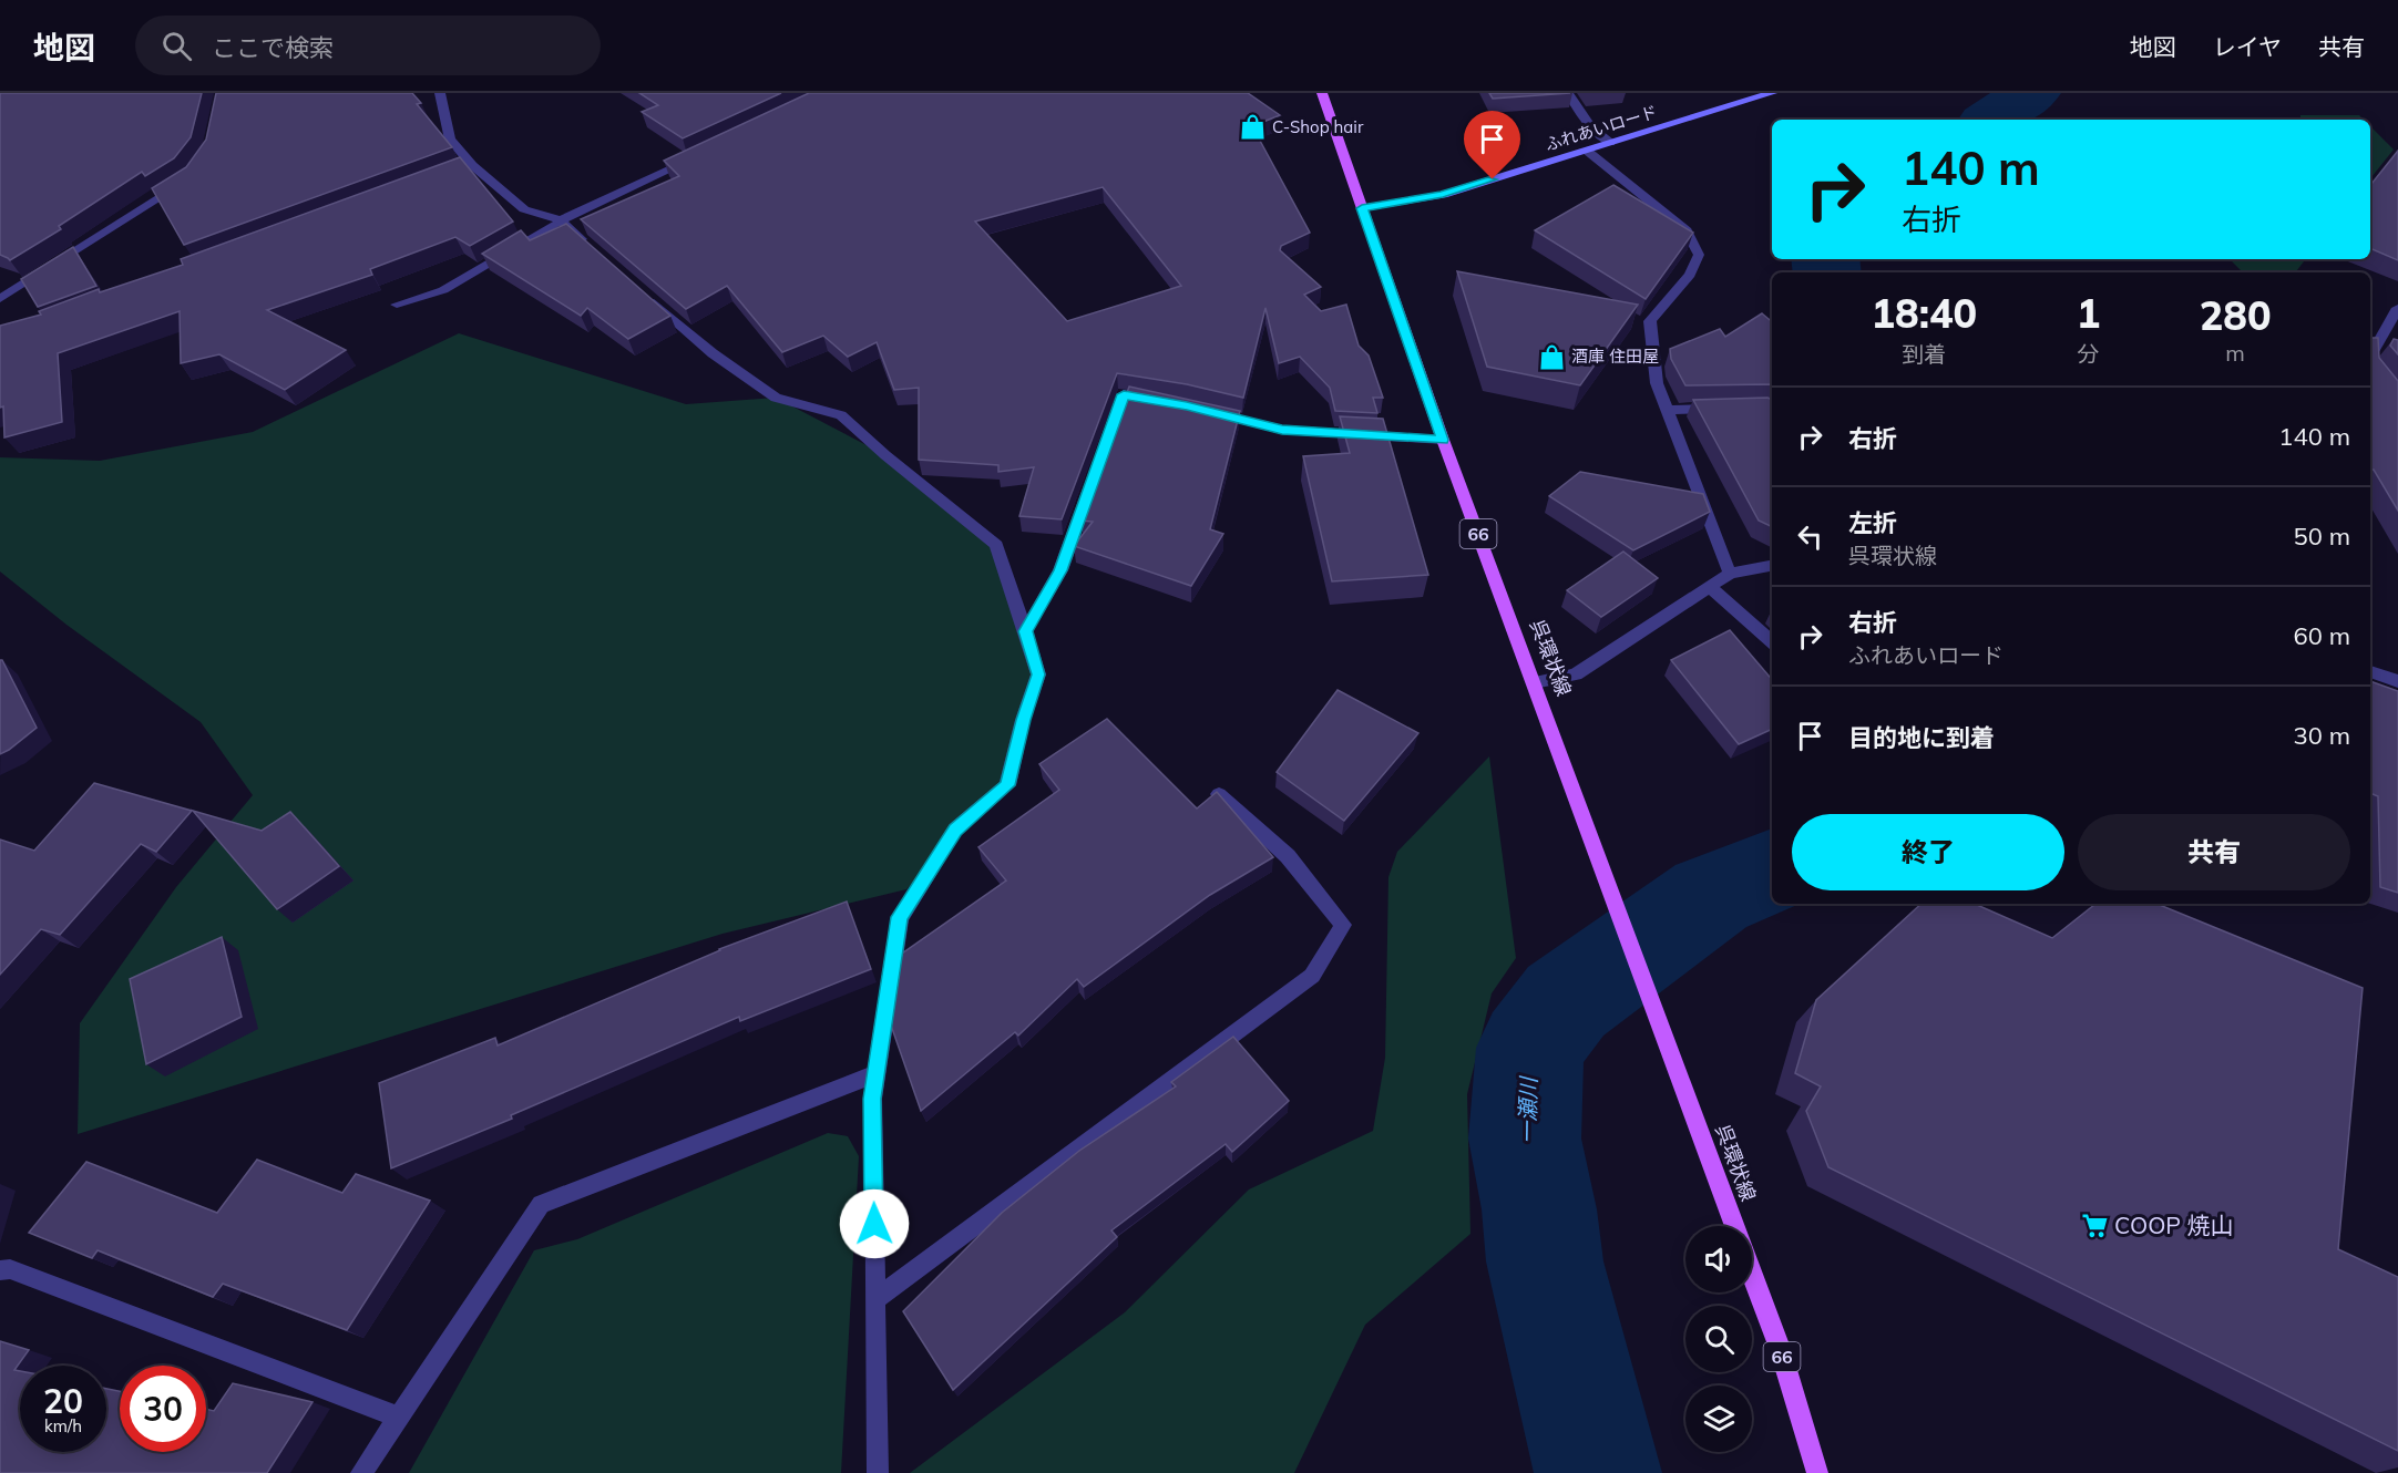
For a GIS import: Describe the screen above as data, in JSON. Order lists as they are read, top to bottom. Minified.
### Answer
{"streets":{"main road":["66","呉環状線"],"street":["ふれあいロード"]},"crossings":[["ふれあいロード","呉環状線"]],"water":["一瀬川"],"places":{"shop":["C-Shop hair","酒庫 住田屋"],"supermarket":["COOP 焼山"]},"page":{"header":"地図","search":"ここで検索","nav":["地図","レイヤ","共有"],"turn":["140 m","右折"],"eta":["18:40","到着","1","分","280","m"],"list":[{"name":"右折","value":"140 m"},{"name":"左折","note":"呉環状線","value":"50 m"},{"name":"右折","note":"ふれあいロード","value":"60 m"},{"name":"目的地に到着","value":"30 m"}],"buttons":["終了","共有"],"speed":"20 km/h","limit":"30"}}
